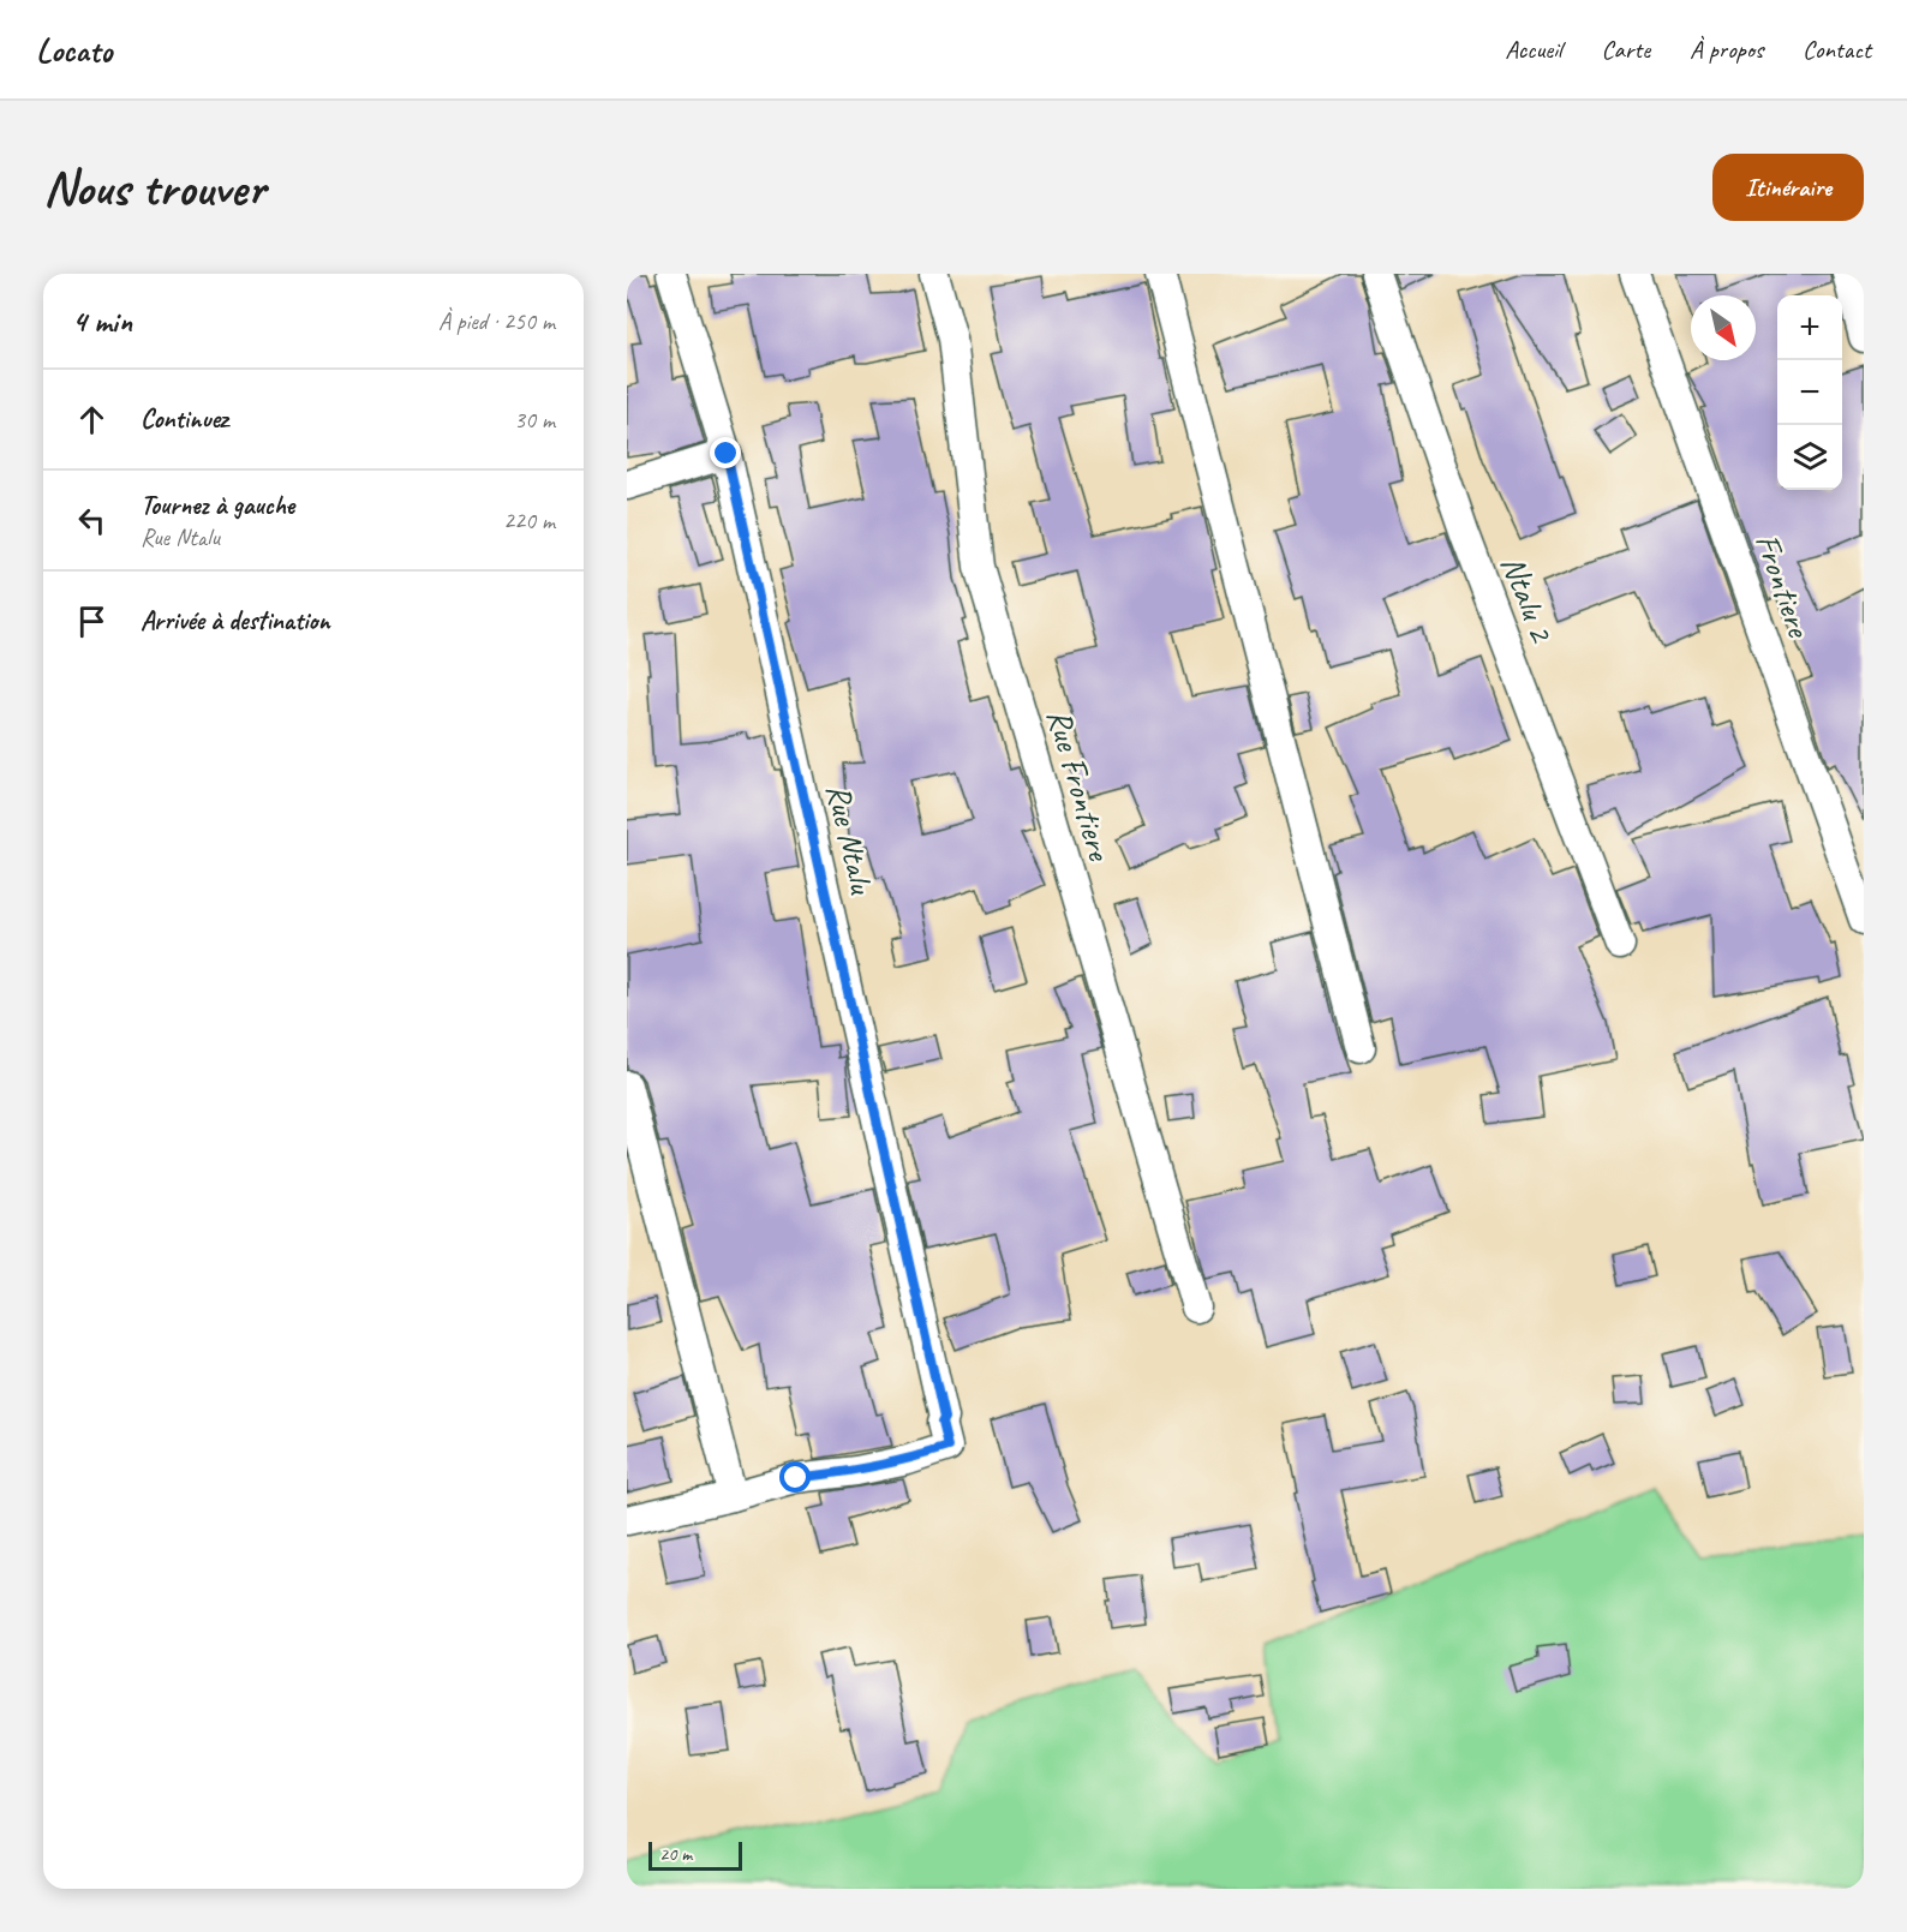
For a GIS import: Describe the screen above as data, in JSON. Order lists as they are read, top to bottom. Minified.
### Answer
{"streets":{"street":["Frontiere","Ntalu 2","Rue Frontiere","Rue Ntalu"]},"scale_bar":"20 m","north":"bottom right","page":{"header":"Locato","nav":["Accueil","Carte","À propos","Contact"],"buttons":"Itinéraire","title":"Nous trouver","heading":["4 min","À pied · 250 m"],"map_buttons":["+","−"],"list":[["Continuez","30 m"],["Tournez à gauche","Rue Ntalu","220 m"],"Arrivée à destination"],"scale":"20 m"}}
